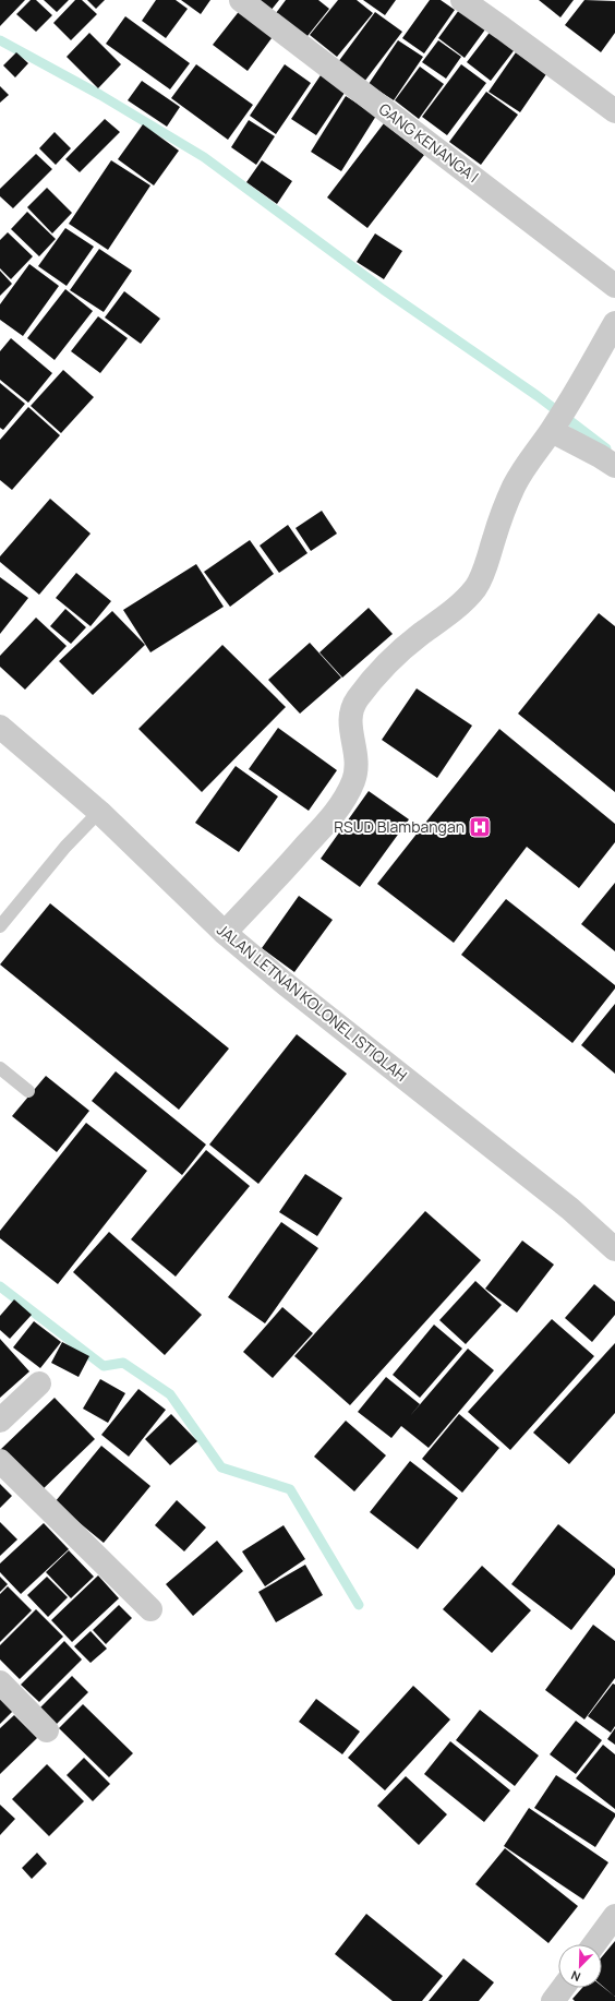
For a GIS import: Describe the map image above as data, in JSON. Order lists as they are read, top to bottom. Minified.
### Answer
{"streets":{"street":["GANG KENANGA I","JALAN LETNAN KOLONEL ISTIQLAH"]},"places":{"hospital":["RSUD Blambangan"]},"north":"bottom left"}
